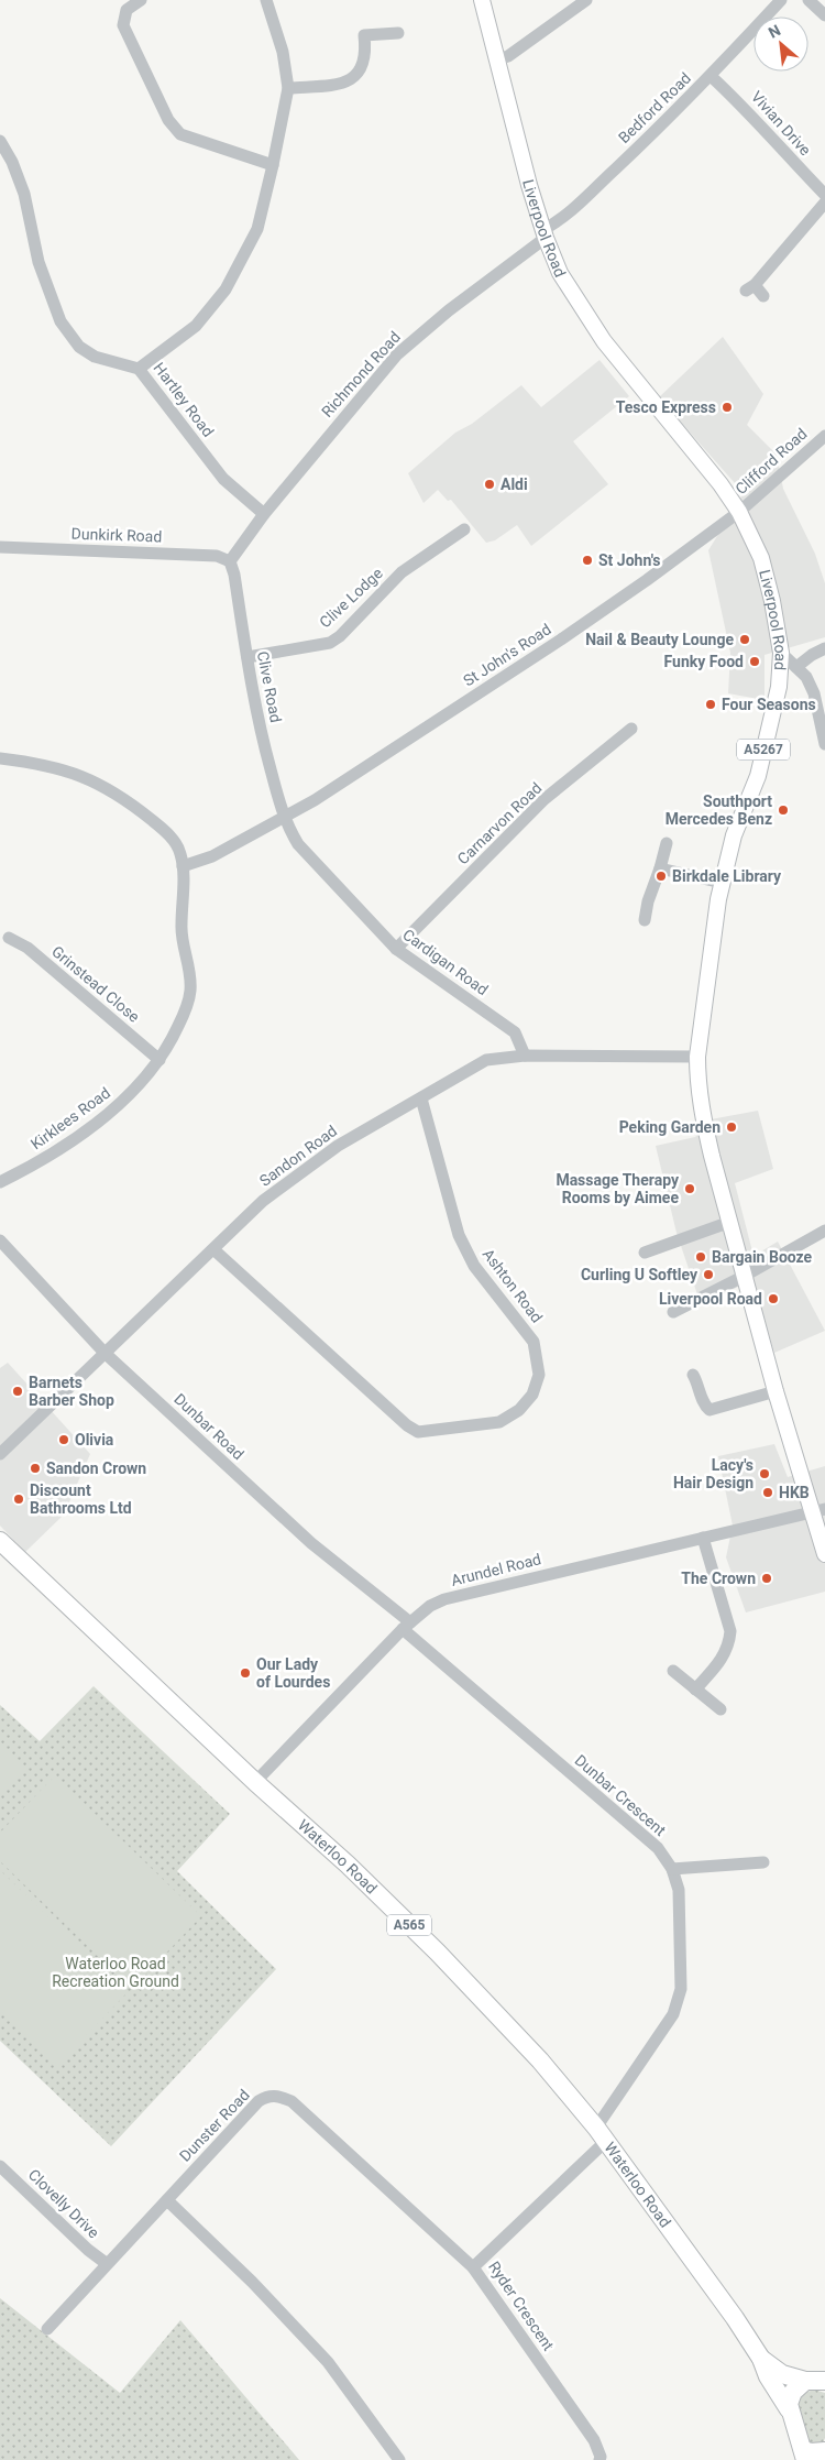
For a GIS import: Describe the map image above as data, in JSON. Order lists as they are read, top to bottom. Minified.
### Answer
{"streets":{"highway":["Waterloo Road","A565"],"main road":["Liverpool Road","A5267"],"street":["Bedford Road","Vivian Drive","Richmond Road","Hartley Road","Clifford Road","Dunkirk Road","Clive Lodge","St John's Road","Clive Road","Carnarvon Road","Cardigan Road","Grinstead Close","Kirklees Road","Sandon Road","Ashton Road","Dunbar Road","Arundel Road","Dunbar Crescent","Dunster Road","Clovelly Drive","Ryder Crescent"]},"crossings":[["Bedford Road","Vivian Drive"],["Bedford Road","Liverpool Road"],["Bedford Road","Richmond Road"],["Liverpool Road","Richmond Road"],["Liverpool Road","Clifford Road"],["Liverpool Road","St John's Road"],["Liverpool Road","Sandon Road"],["Liverpool Road","Arundel Road"],["Richmond Road","Hartley Road"],["Richmond Road","Dunkirk Road"],["Richmond Road","Clive Road"],["Clifford Road","St John's Road"],["Dunkirk Road","Clive Road"],["Clive Lodge","Clive Road"],["St John's Road","Clive Road"],["St John's Road","Cardigan Road"],["Clive Road","Cardigan Road"],["Carnarvon Road","Cardigan Road"],["Cardigan Road","Sandon Road"],["Grinstead Close","Kirklees Road"],["Sandon Road","Ashton Road"],["Sandon Road","Dunbar Road"],["Dunbar Road","Arundel Road"],["Dunbar Road","Dunbar Crescent"],["Arundel Road","Dunbar Crescent"],["Arundel Road","Waterloo Road"],["Dunbar Crescent","Waterloo Road"],["Dunbar Crescent","Ryder Crescent"],["Waterloo Road","A565"],["Waterloo Road","Ryder Crescent"],["Dunster Road","Clovelly Drive"],["Dunster Road","Ryder Crescent"]],"parks":["Waterloo Road Recreation Ground"],"places":["Tesco Express","Aldi","St John's","Nail & Beauty Lounge","Funky Food","Four Seasons","Southport Mercedes Benz","Birkdale Library","Peking Garden","Massage Therapy Rooms by Aimee","Bargain Booze","Curling U Softley","Liverpool Road","Barnets Barber Shop","Olivia","Sandon Crown","Lacy's Hair Design","HKB","Discount Bathrooms Ltd","The Crown","Our Lady of Lourdes"],"north":"top left"}
